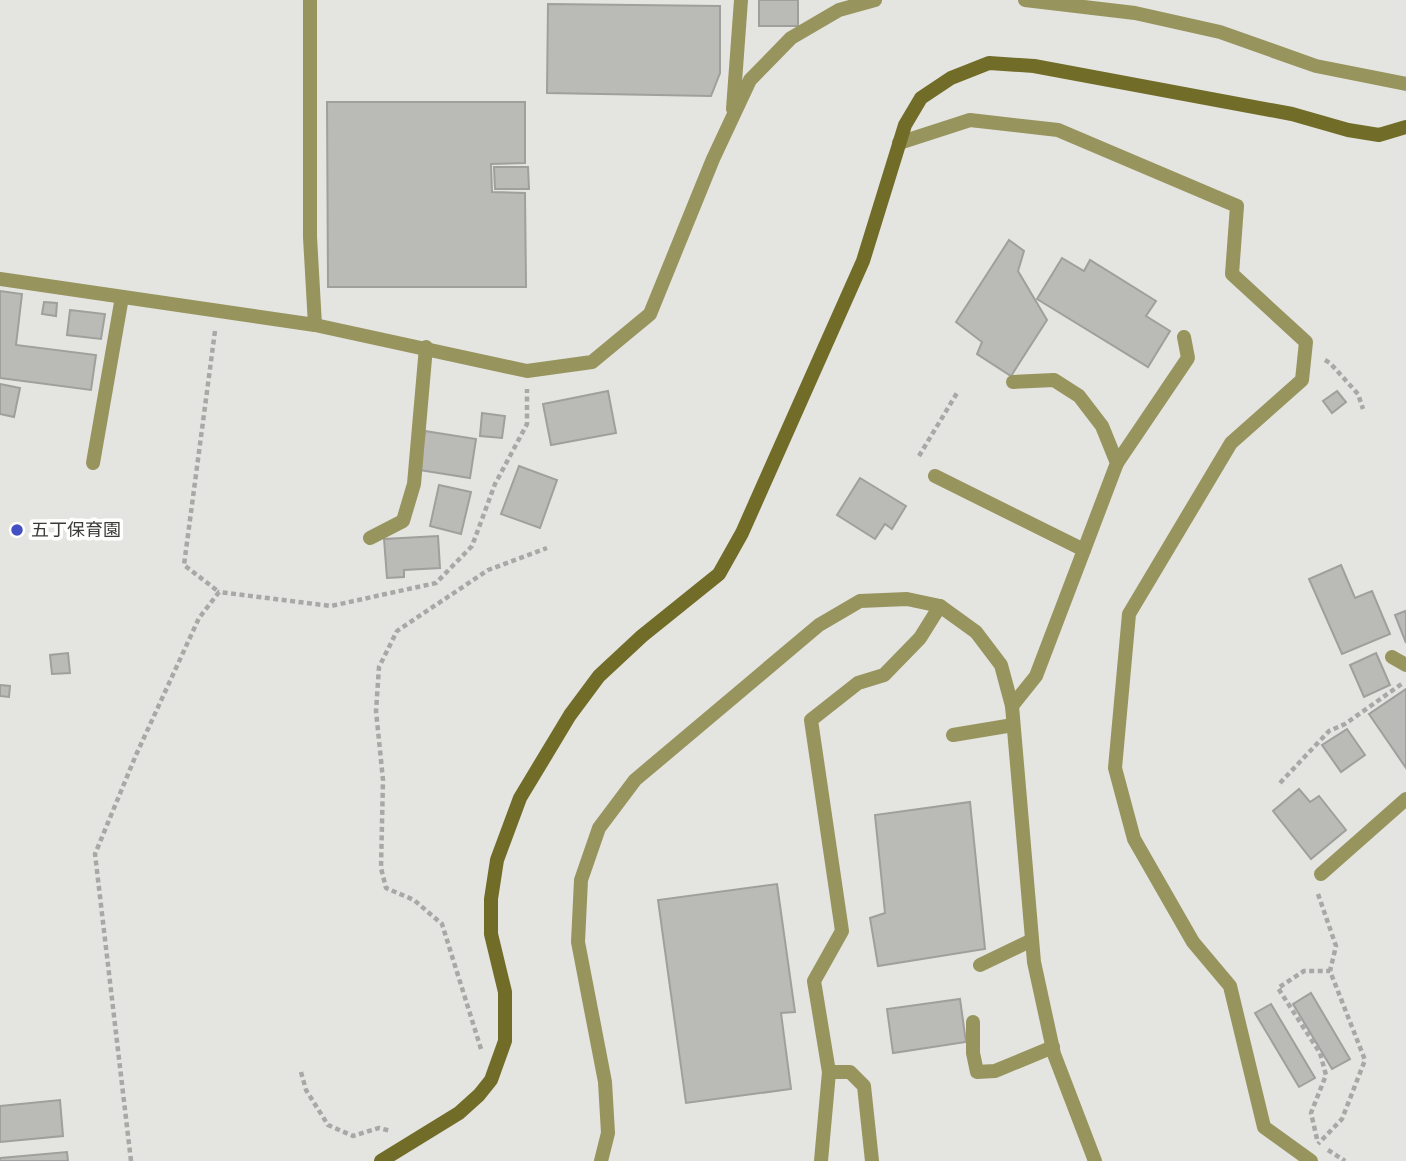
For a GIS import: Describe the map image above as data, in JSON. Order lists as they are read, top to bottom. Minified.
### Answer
{"places":["五丁保育園"]}
